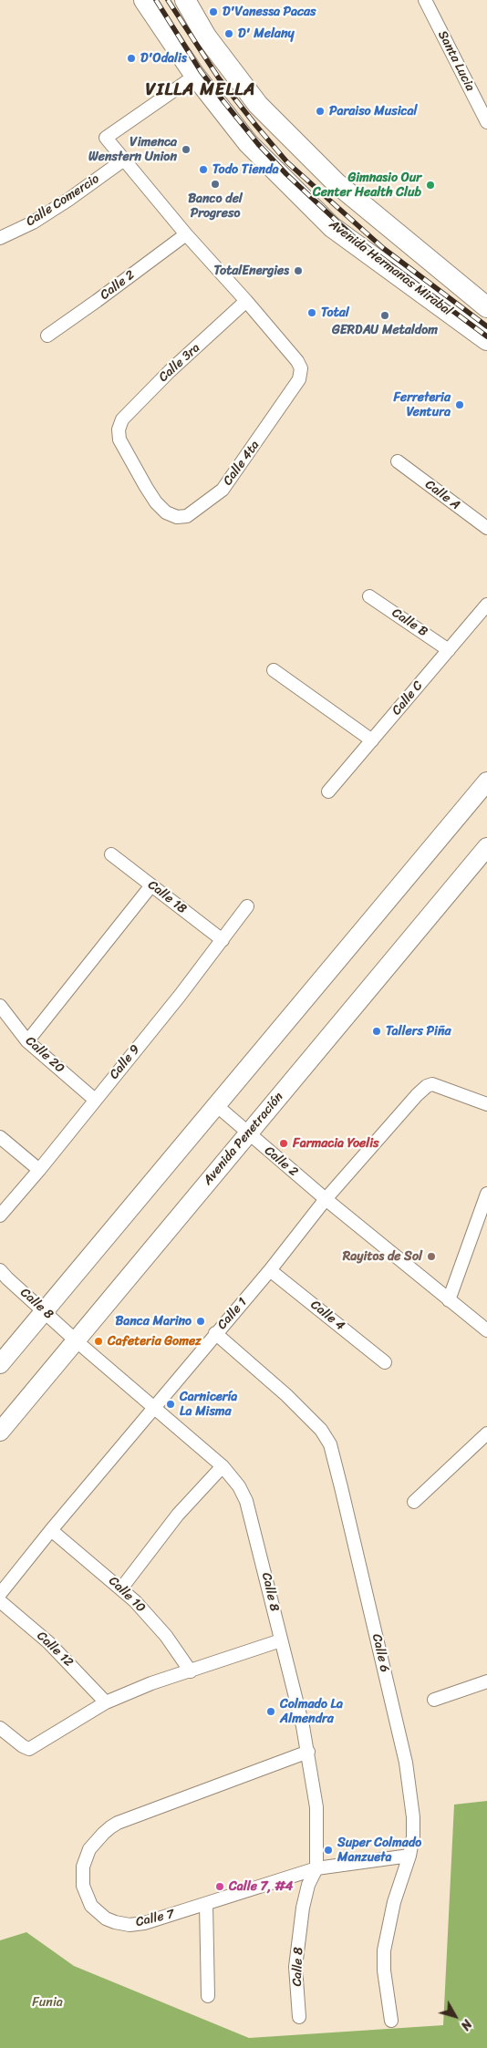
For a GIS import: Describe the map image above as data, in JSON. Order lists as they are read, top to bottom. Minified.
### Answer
{"streets":{"main road":["Avenida Hermanas Mirabal"],"street":["Santa Lucia","Calle Comercio","Calle 2","Calle 3ra","Calle 4ta","Calle A","Calle B","Calle C","Calle 18","Calle 20","Calle 9","Avenida Penetración","Calle 8","Calle 1","Calle 4","Calle 10","Calle 12","Calle 6","Calle 7"]},"crossings":[["Calle 2","Avenida Penetración"],["Calle 2","Calle 1"],["Calle 3ra","Calle 4ta"],["Calle B","Calle C"],["Calle 18","Calle 9"],["Calle 20","Calle 9"],["Avenida Penetración","Calle 8"],["Calle 8","Calle 1"],["Calle 8","Calle 7"],["Calle 1","Calle 4"],["Calle 1","Calle 10"],["Calle 1","Calle 6"],["Calle 6","Calle 7"]],"districts":["VILLA MELLA"],"parks":["Funia"],"places":["D'Vanessa Pacas","D' Melany","D'Odalis","Paraiso Musical","Vimenca Wenstern Union","Todo Tienda","Banco del Progreso","Gimnasio Our Center Health Club","TotalEnergies","Total","GERDAU Metaldom","Ferreteria Ventura","Tallers Piña","Farmacia Yoelis","Rayitos de Sol","Banca Marino","Cafeteria Gomez","Carnicería La Misma","Colmado La Almendra","Super Colmado Manzueta","Calle 7, #4"],"north":"bottom right"}
